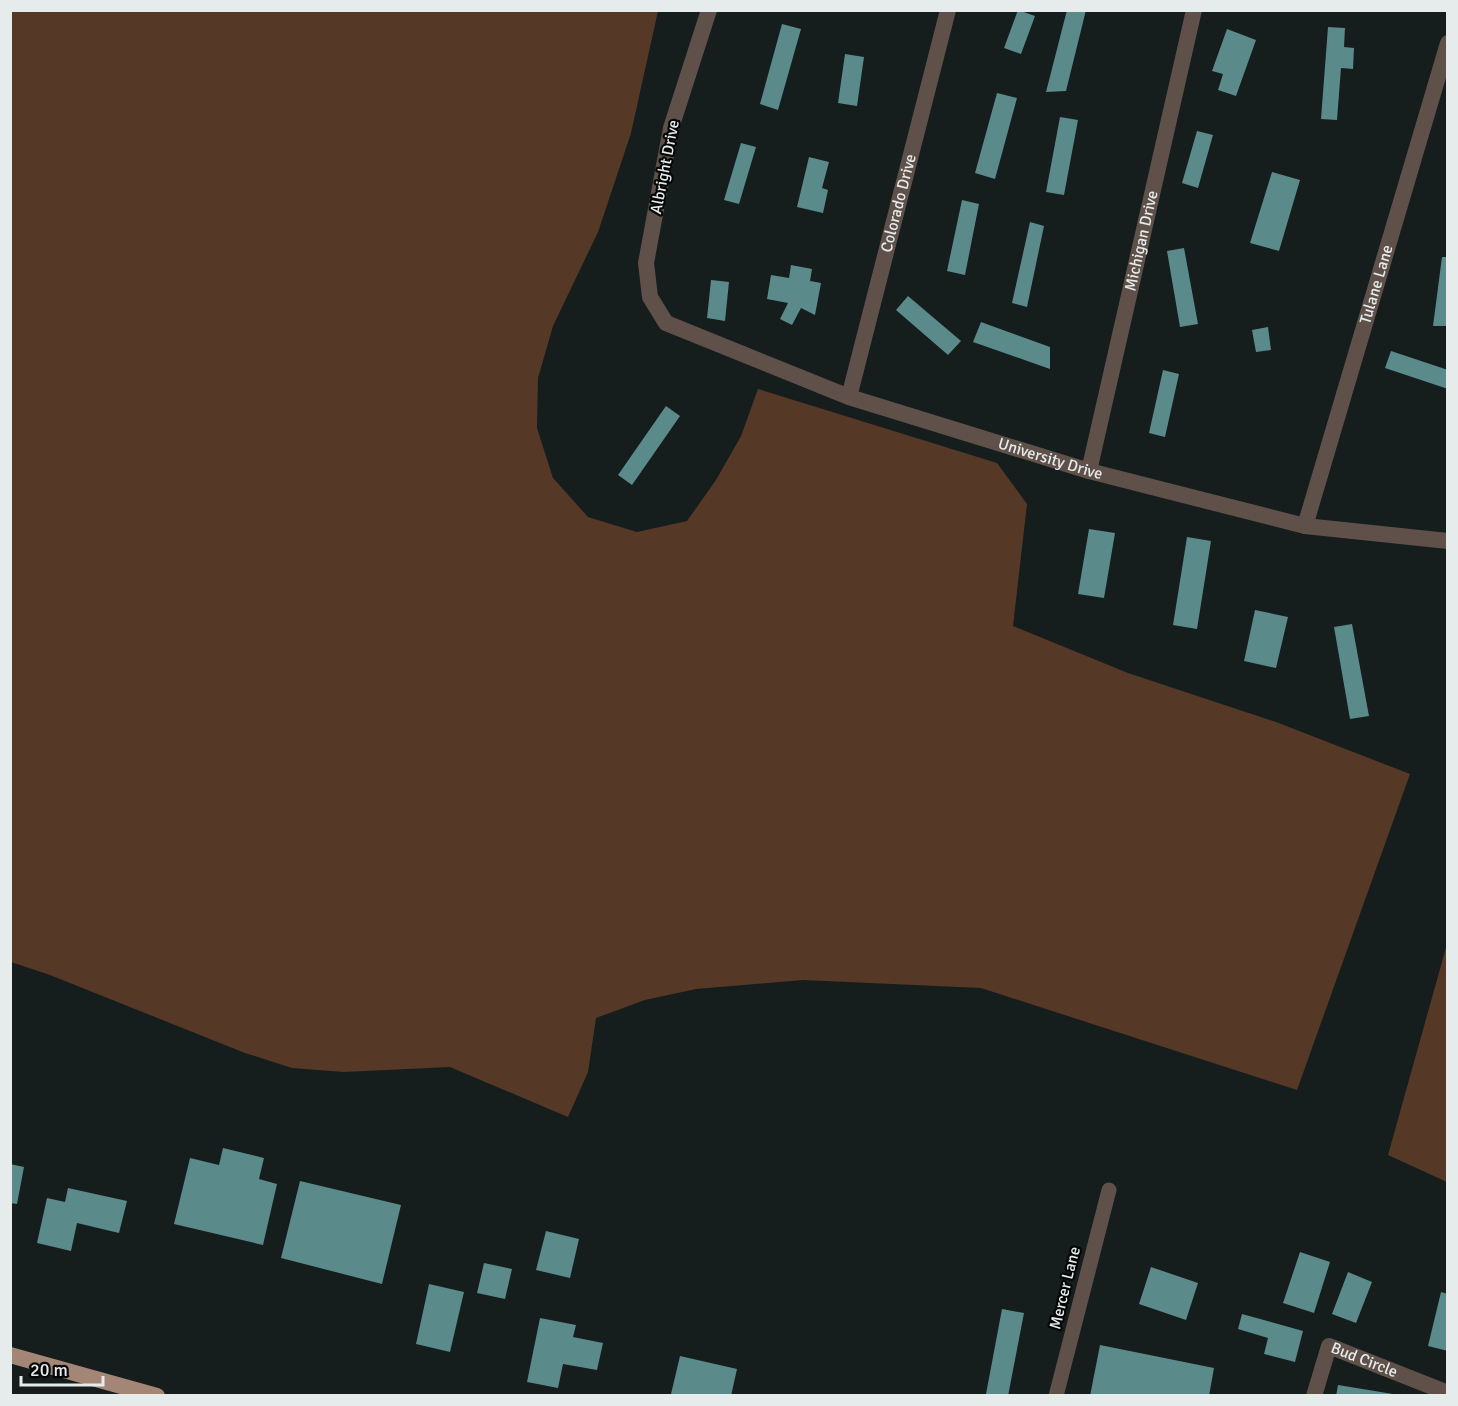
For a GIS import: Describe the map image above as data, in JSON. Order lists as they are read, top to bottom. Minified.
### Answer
{"streets":{"street":["Albright Drive","Colorado Drive","Michigan Drive","Tulane Lane","University Drive","Bud Circle"],"lane":["Mercer Lane"]},"crossings":[["Albright Drive","University Drive"],["Colorado Drive","University Drive"],["Michigan Drive","University Drive"],["Tulane Lane","University Drive"]],"scale_bar":"20 m"}
